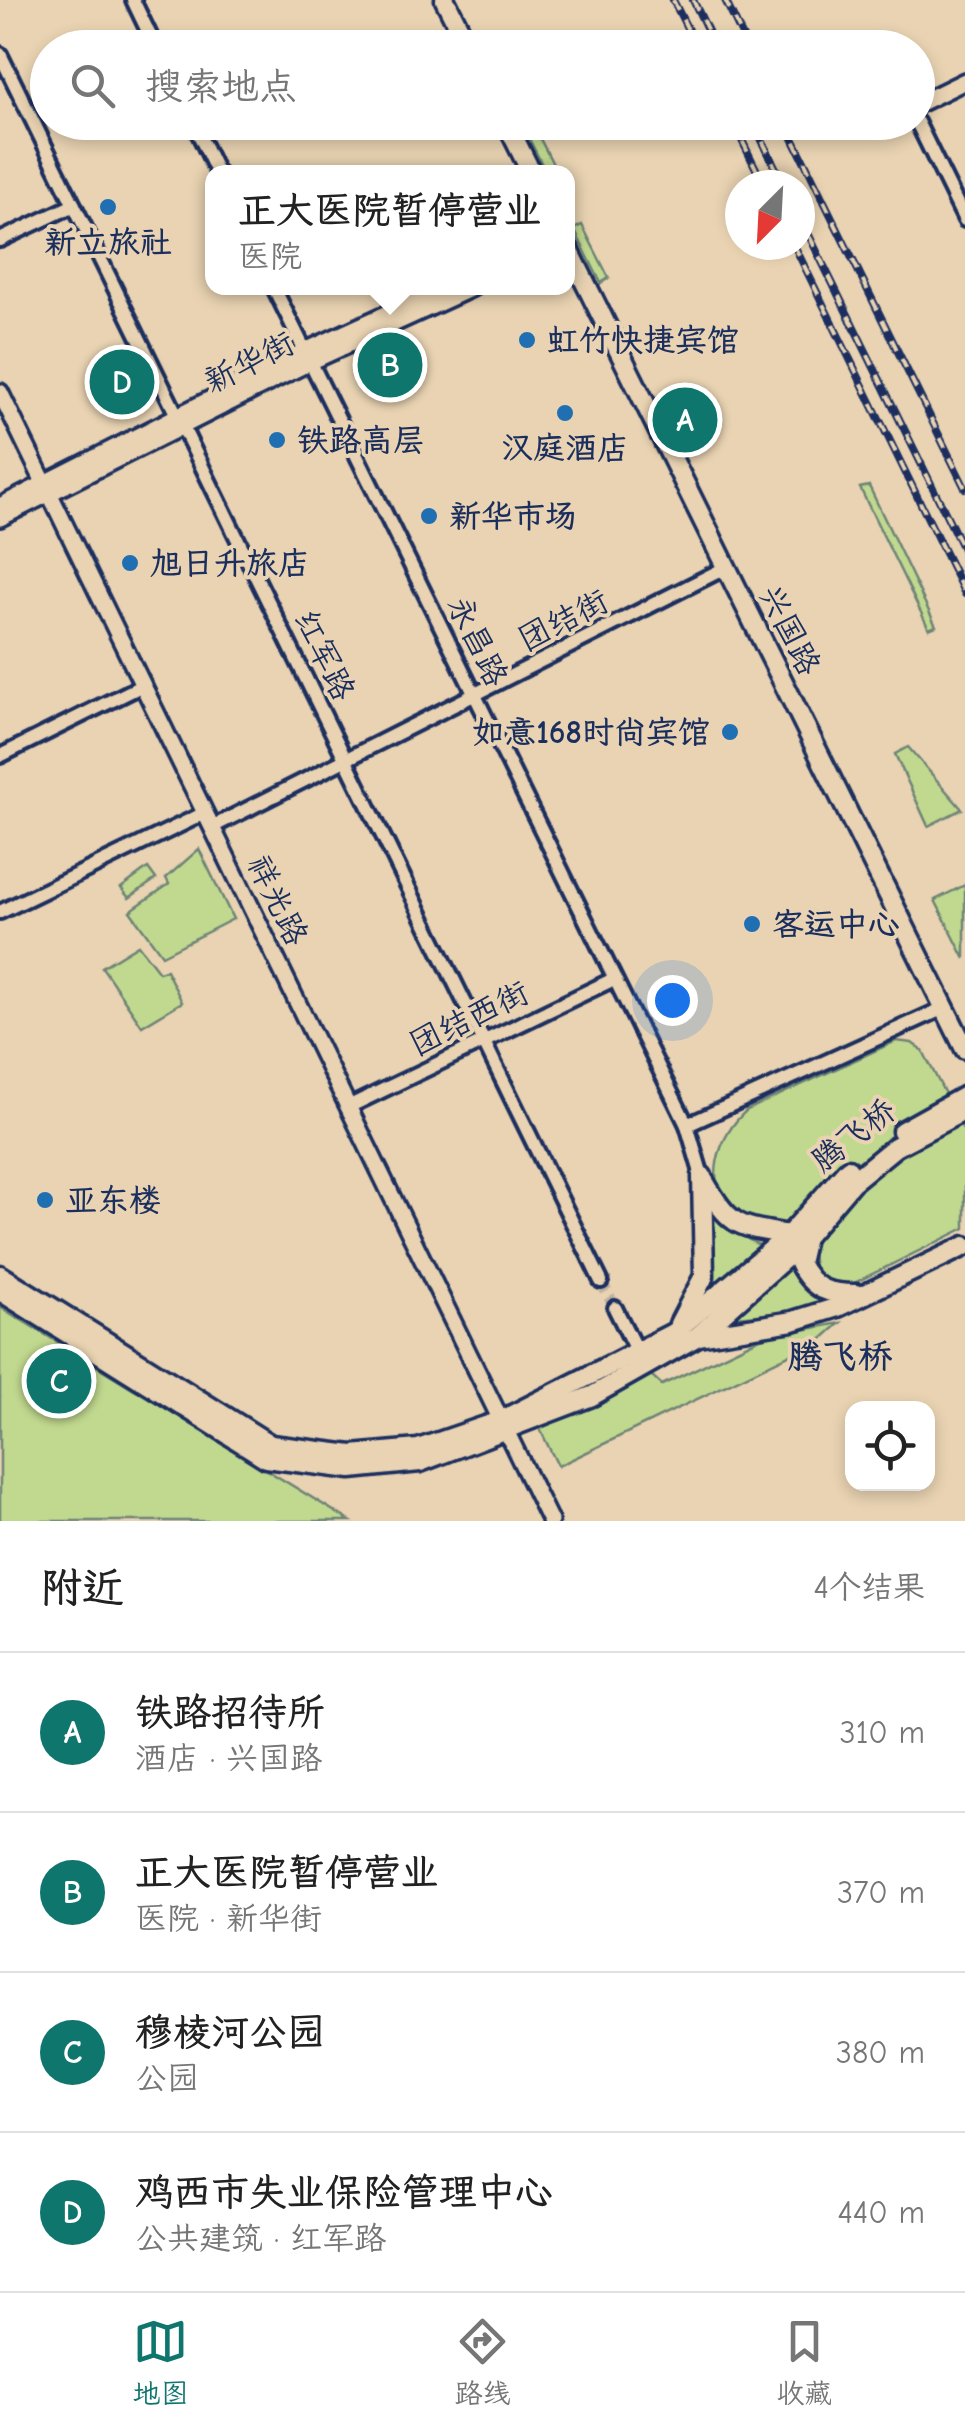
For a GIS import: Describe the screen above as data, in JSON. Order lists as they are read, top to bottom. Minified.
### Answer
{"streets":{"main road":["兴国路","腾飞桥"],"street":["新华街","团结街","永昌路","红军路","祥光路","团结西街"]},"crossings":[["新华街","永昌路"],["新华街","红军路"],["新华街","祥光路"],["团结街","兴国路"],["团结街","永昌路"],["团结街","红军路"],["团结街","祥光路"],["永昌路","团结西街"],["红军路","团结西街"],["祥光路","团结西街"]],"districts":["腾飞桥"],"places":["新立旅社","虹竹快捷宾馆","汉庭酒店","铁路高层","新华市场","旭日升旅店","如意168时尚宾馆","客运中心","亚东楼"],"north":"bottom left","page":{"search":"搜索地点","popup":["正大医院暂停营业","医院"],"pins":["B","D","A","C"],"heading":["附近","4个结果"],"list":[{"mark":"A","name":"铁路招待所","note":"酒店 · 兴国路","value":"310 m"},{"mark":"B","name":"正大医院暂停营业","note":"医院 · 新华街","value":"370 m"},{"mark":"C","name":"穆棱河公园","note":"公园","value":"380 m"},{"mark":"D","name":"鸡西市失业保险管理中心","note":"公共建筑 · 红军路","value":"440 m"}],"nav":["地图","路线","收藏"]}}
